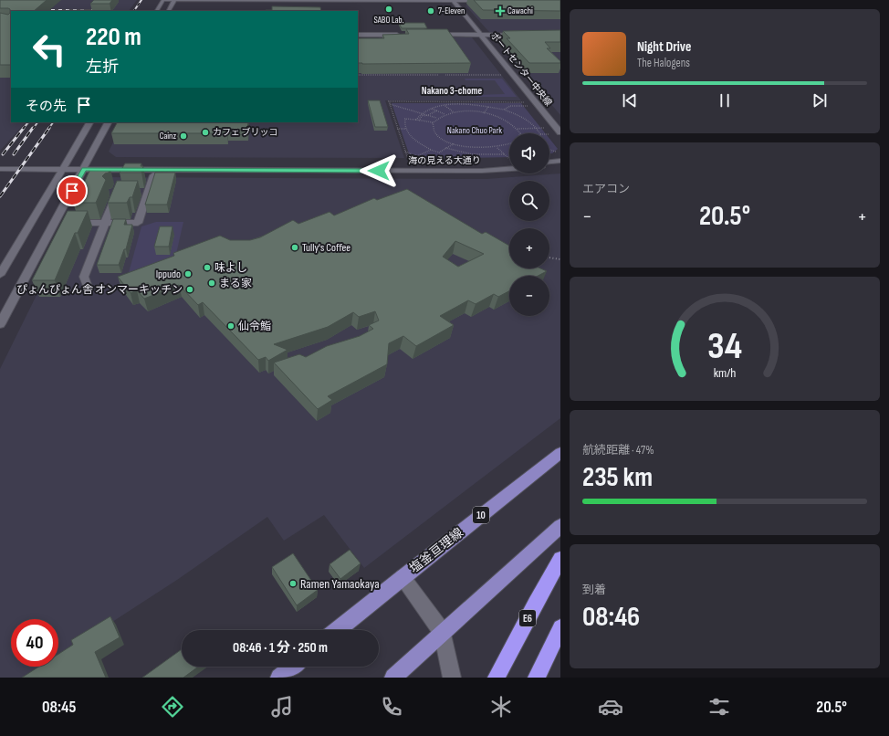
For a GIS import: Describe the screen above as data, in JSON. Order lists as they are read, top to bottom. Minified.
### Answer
{"streets":{"highway":["E6"],"main road":["10","塩釜亘理線"],"street":["ポートセンター中央線","海の見える大通り"]},"districts":["Nakano 3-chome"],"parks":["Nakano Chuo Park"],"places":{"other":["SABO Lab.","7-Eleven","カフェ ブリッコ","Cainz","Tully's Coffee","味よし","Ippudo","まる家","ぴょんぴょん舎 オンマーキッチン","仙令鮨","Ramen Yamaokaya"],"health":["Cawachi"]},"page":{"turn":["220 m","左折"],"song":["Night Drive","The Halogens"],"then":"その先","map_buttons":["+","−"],"tile":["エアコン",["航続距離 · 47%","235 km"],["到着","08:46"]],"heat":["−","20.5°","+"],"limit":"40","trip":"08:46 · 1 分 · 250 m","tabs":["08:45","20.5°"],"gauge":["34","km/h"]}}
